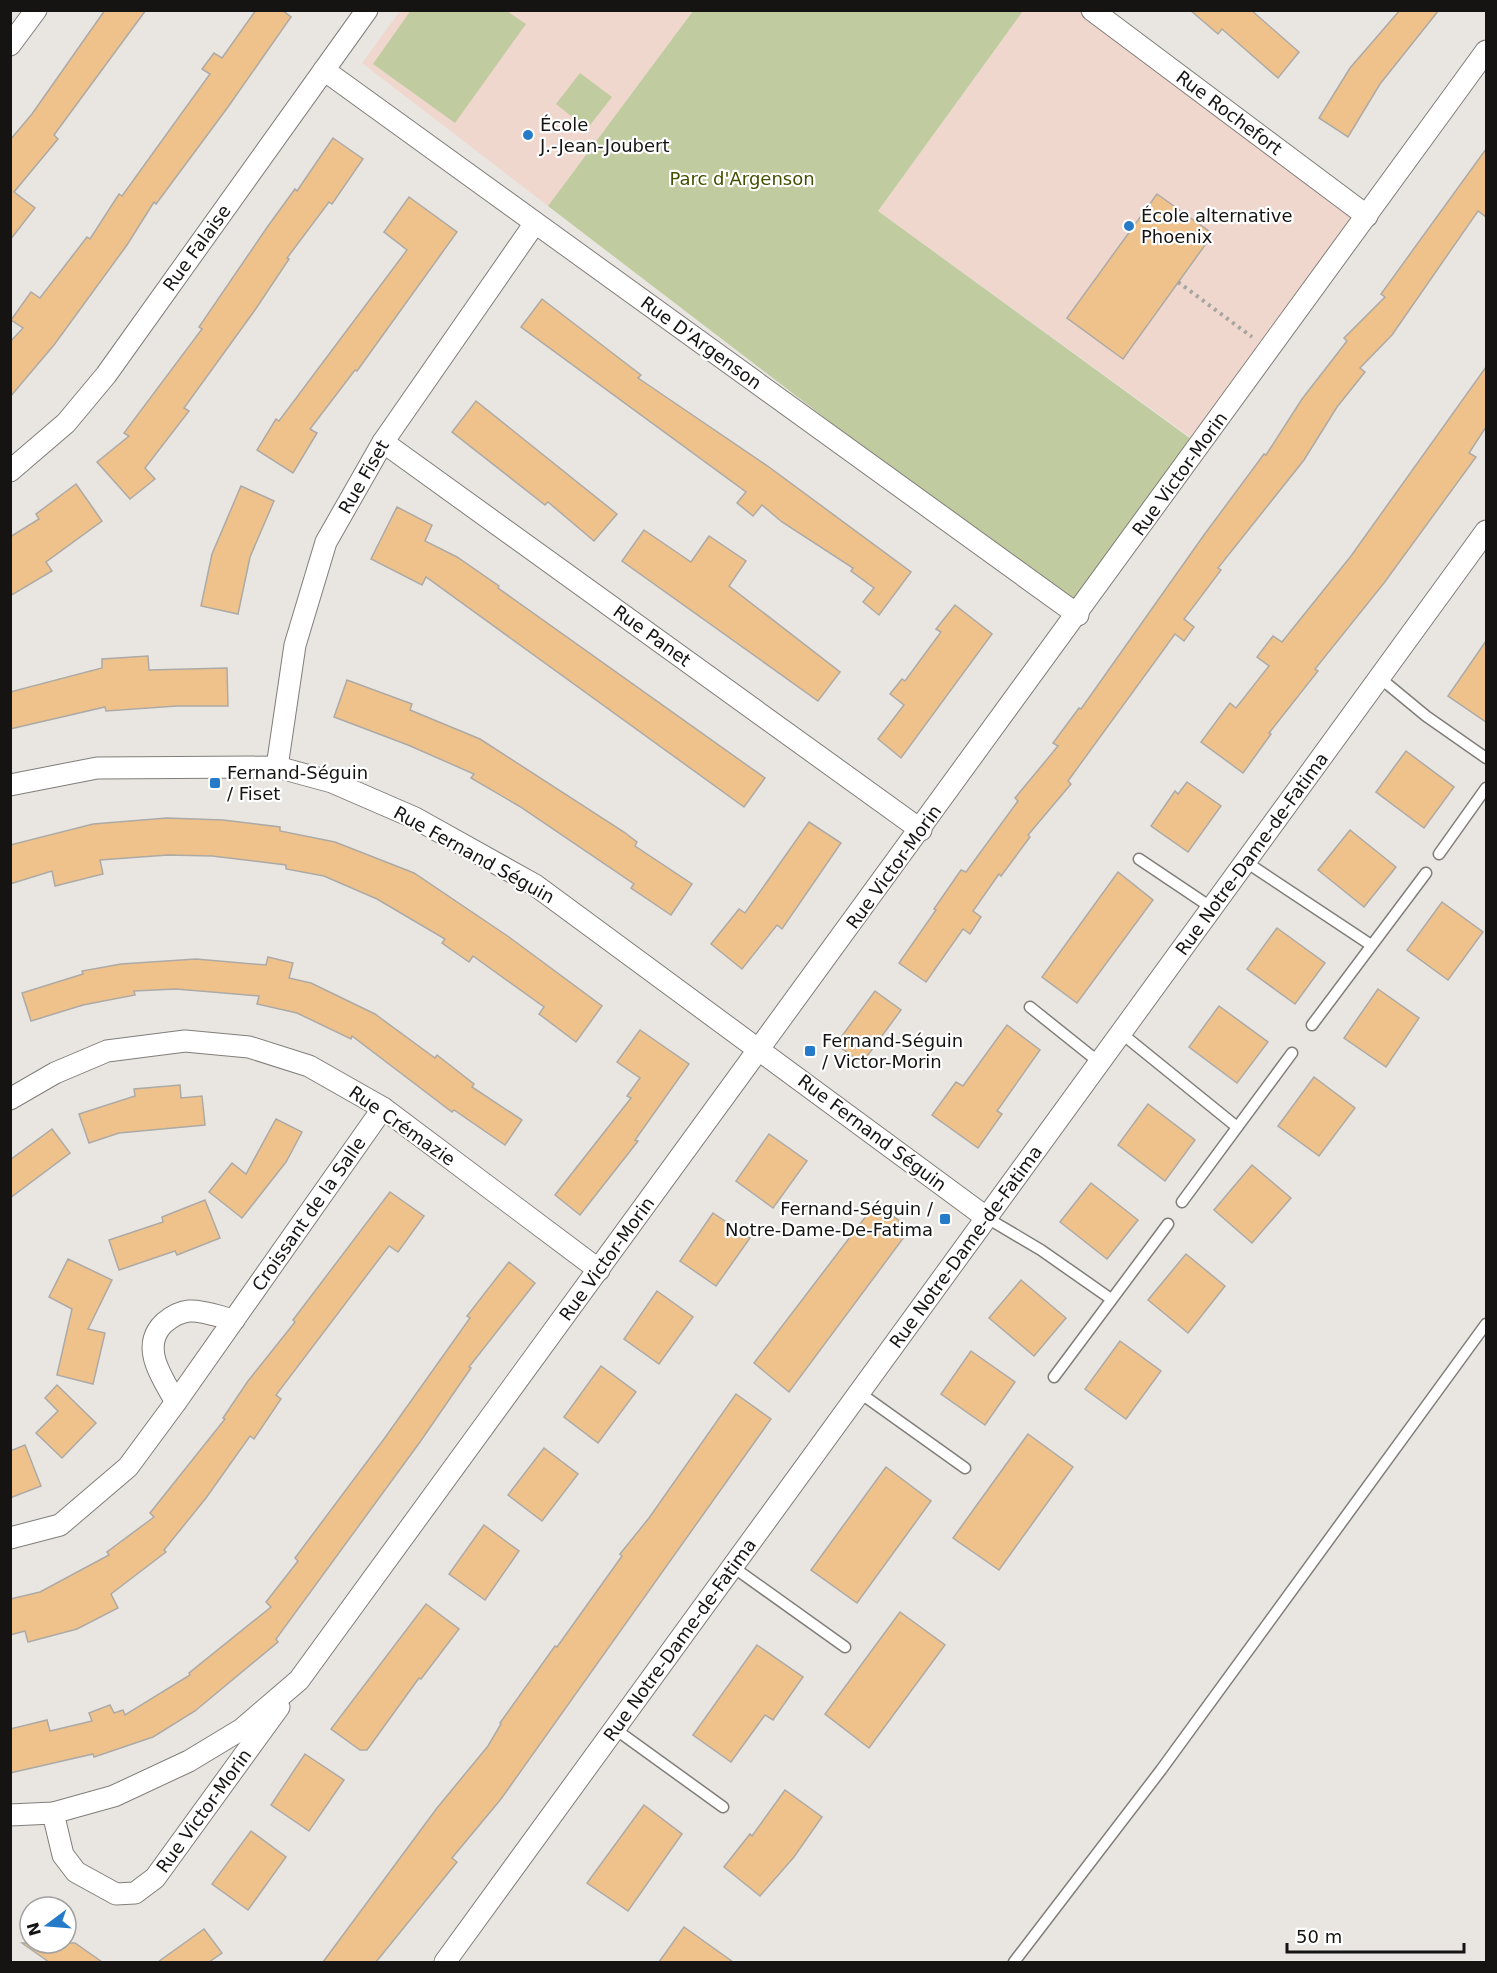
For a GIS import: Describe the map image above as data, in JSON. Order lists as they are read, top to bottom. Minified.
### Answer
{"streets":{"street":["Rue Rochefort","Rue Falaise","Rue D'Argenson","Rue Victor-Morin","Rue Fiset","Rue Panet","Rue Notre-Dame-de-Fatima","Rue Fernand Séguin","Rue Crémazie","Croissant de la Salle"]},"crossings":[["Rue Rochefort","Rue Victor-Morin"],["Rue Falaise","Rue D'Argenson"],["Rue D'Argenson","Rue Victor-Morin"],["Rue D'Argenson","Rue Fiset"],["Rue Victor-Morin","Rue Panet"],["Rue Victor-Morin","Rue Fernand Séguin"],["Rue Victor-Morin","Rue Crémazie"],["Rue Fiset","Rue Panet"],["Rue Fiset","Rue Fernand Séguin"],["Rue Notre-Dame-de-Fatima","Rue Fernand Séguin"],["Rue Crémazie","Croissant de la Salle"]],"parks":["Parc d'Argenson"],"places":{"other":["École J.-Jean-Joubert","École alternative Phoenix"],"transit":["Fernand-Séguin / Fiset","Fernand-Séguin / Victor-Morin","Fernand-Séguin / Notre-Dame-De-Fatima"]},"scale_bar":"50 m","north":"left"}
